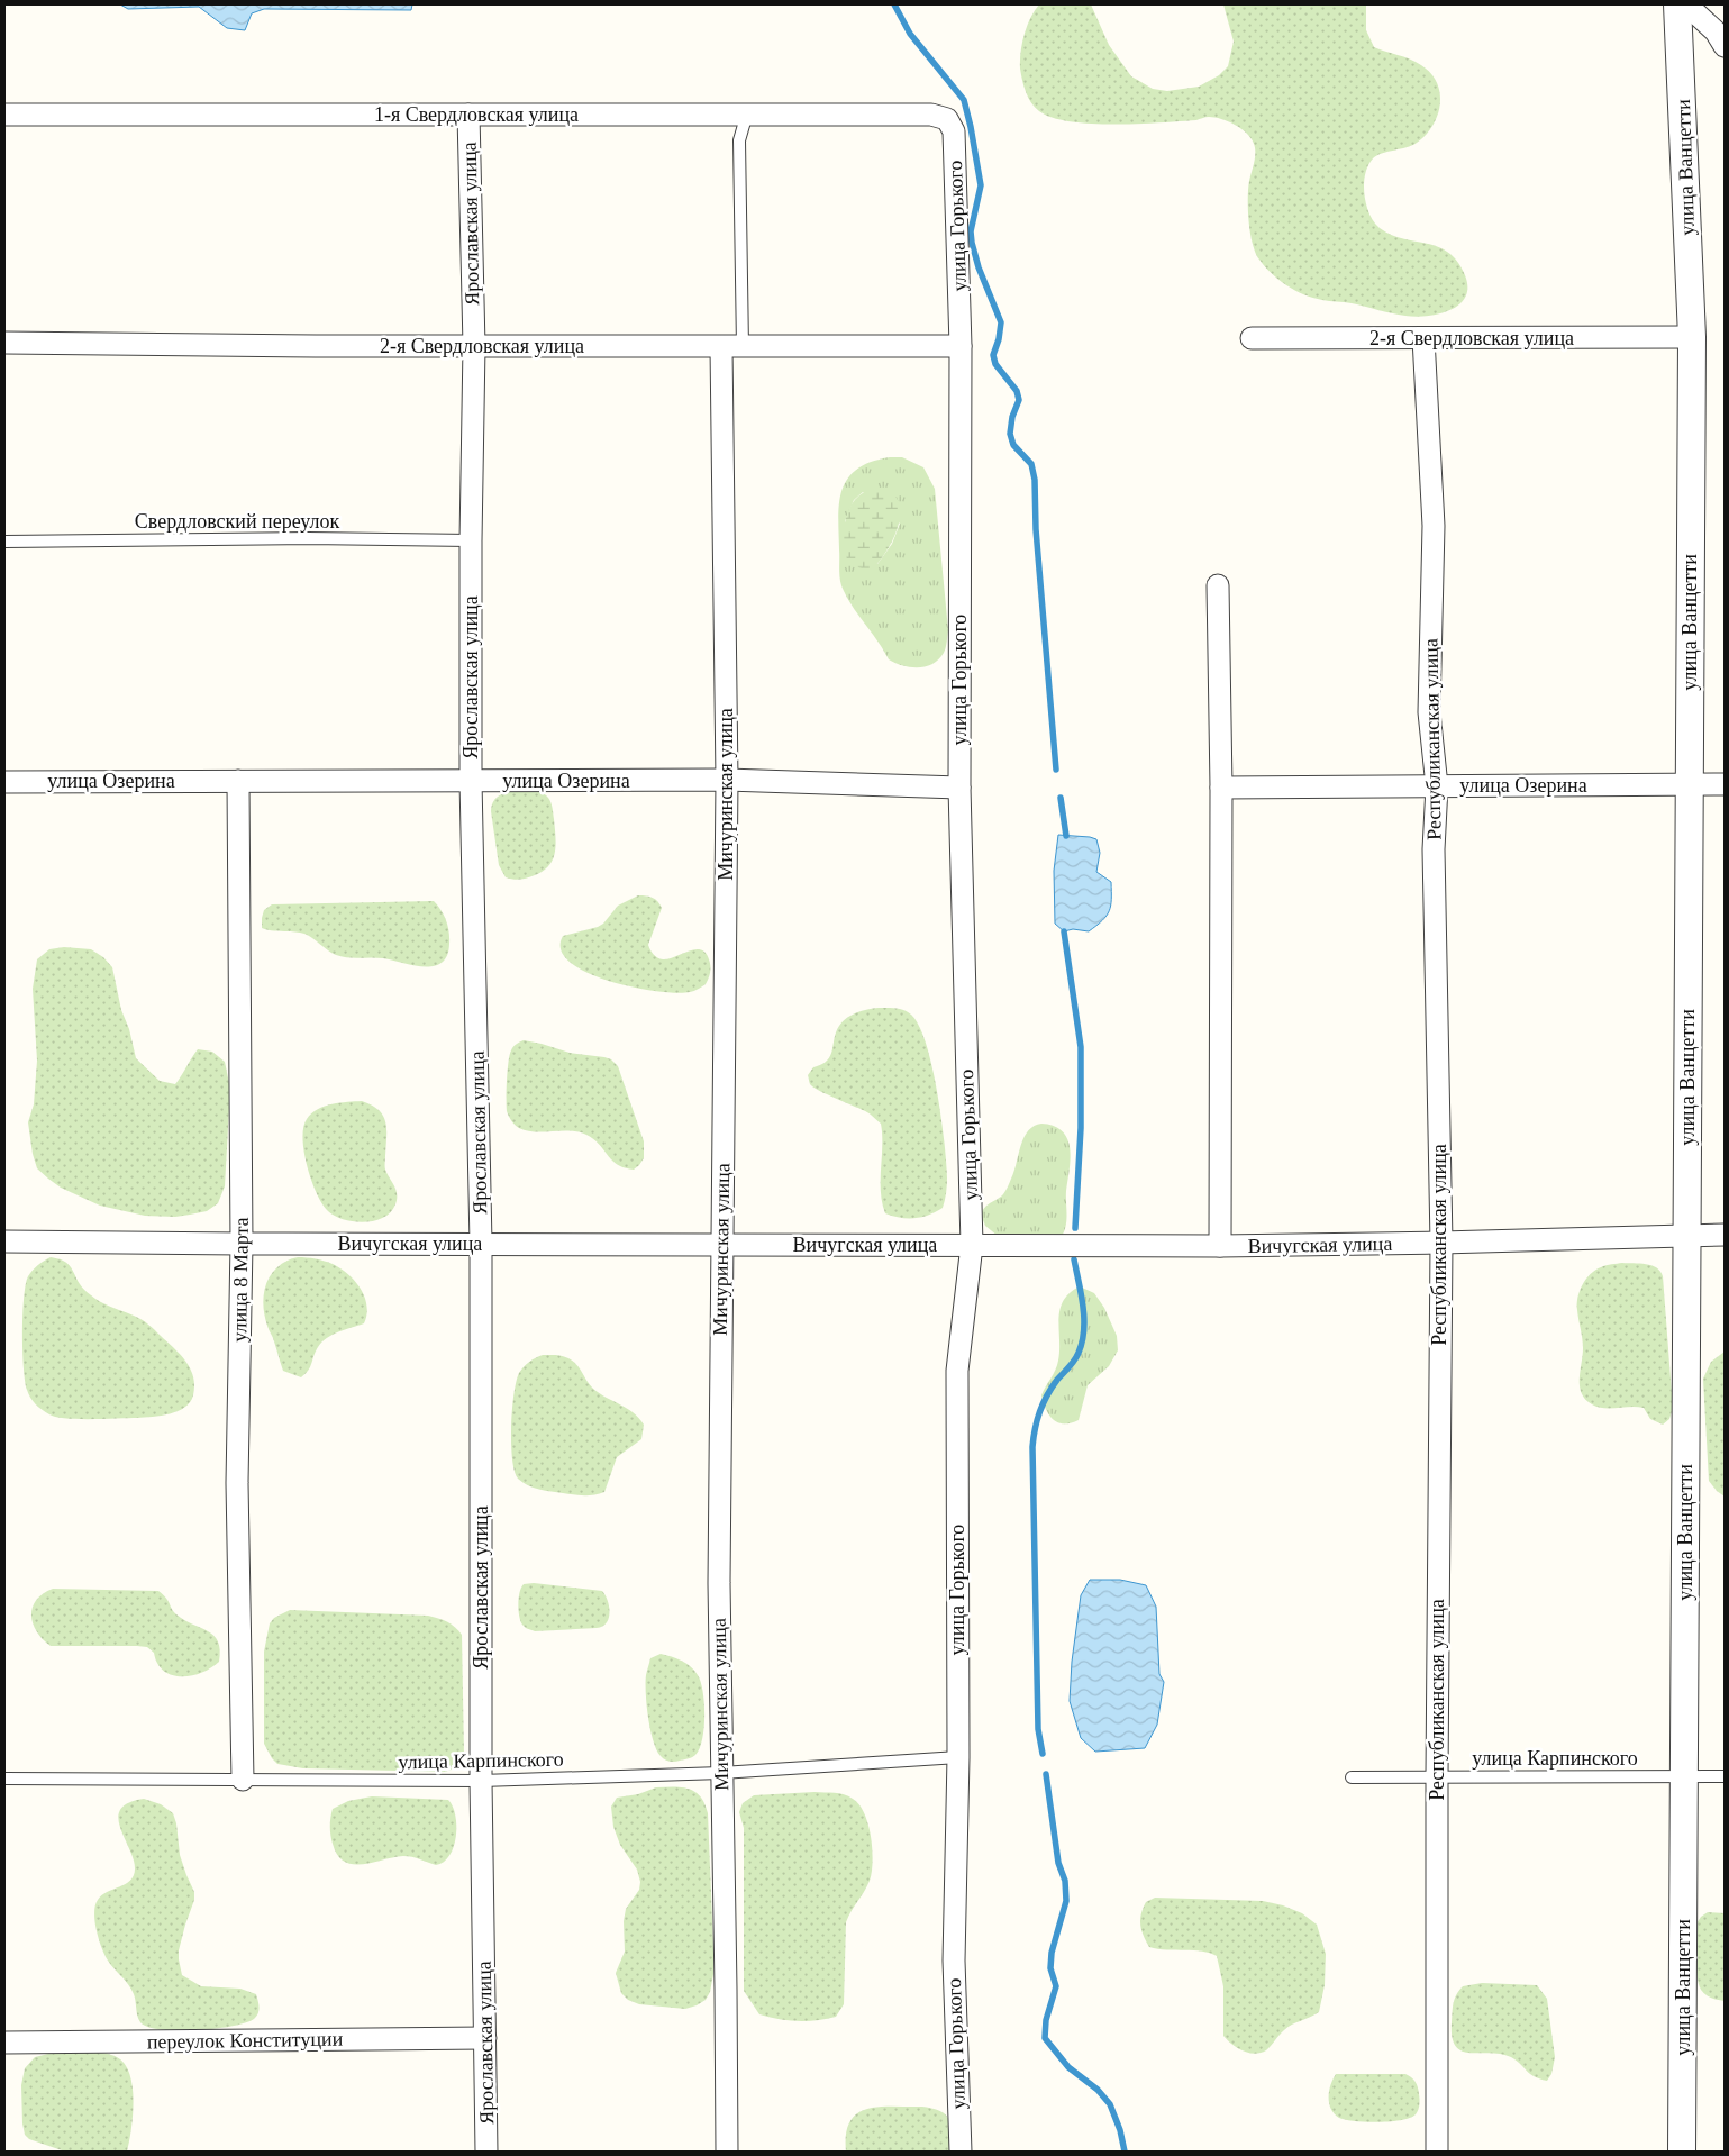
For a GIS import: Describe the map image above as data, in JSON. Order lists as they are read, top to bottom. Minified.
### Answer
{"streets":{"street":["1-я Свердловская улица","улица Ванцетти","Ярославская улица","улица Горького","2-я Свердловская улица","Республиканская улица","улица Озерина","Мичуринская улица","Вичугская улица","улица 8 Марта","переулок Конституции"],"lane":["Свердловский переулок","улица Карпинского"]},"crossings":[["1-я Свердловская улица","Ярославская улица"],["1-я Свердловская улица","улица Горького"],["улица Ванцетти","2-я Свердловская улица"],["улица Ванцетти","улица Озерина"],["улица Ванцетти","Вичугская улица"],["улица Ванцетти","улица Карпинского"],["Ярославская улица","2-я Свердловская улица"],["Ярославская улица","Свердловский переулок"],["Ярославская улица","улица Озерина"],["Ярославская улица","Вичугская улица"],["Ярославская улица","улица Карпинского"],["Ярославская улица","переулок Конституции"],["улица Горького","2-я Свердловская улица"],["улица Горького","улица Озерина"],["улица Горького","Вичугская улица"],["улица Горького","улица Карпинского"],["2-я Свердловская улица","Республиканская улица"],["2-я Свердловская улица","Мичуринская улица"],["Республиканская улица","улица Озерина"],["Республиканская улица","Вичугская улица"],["Республиканская улица","улица Карпинского"],["улица Озерина","Мичуринская улица"],["улица Озерина","улица 8 Марта"],["Мичуринская улица","Вичугская улица"],["Мичуринская улица","улица Карпинского"],["Вичугская улица","улица 8 Марта"],["улица 8 Марта","улица Карпинского"]]}
